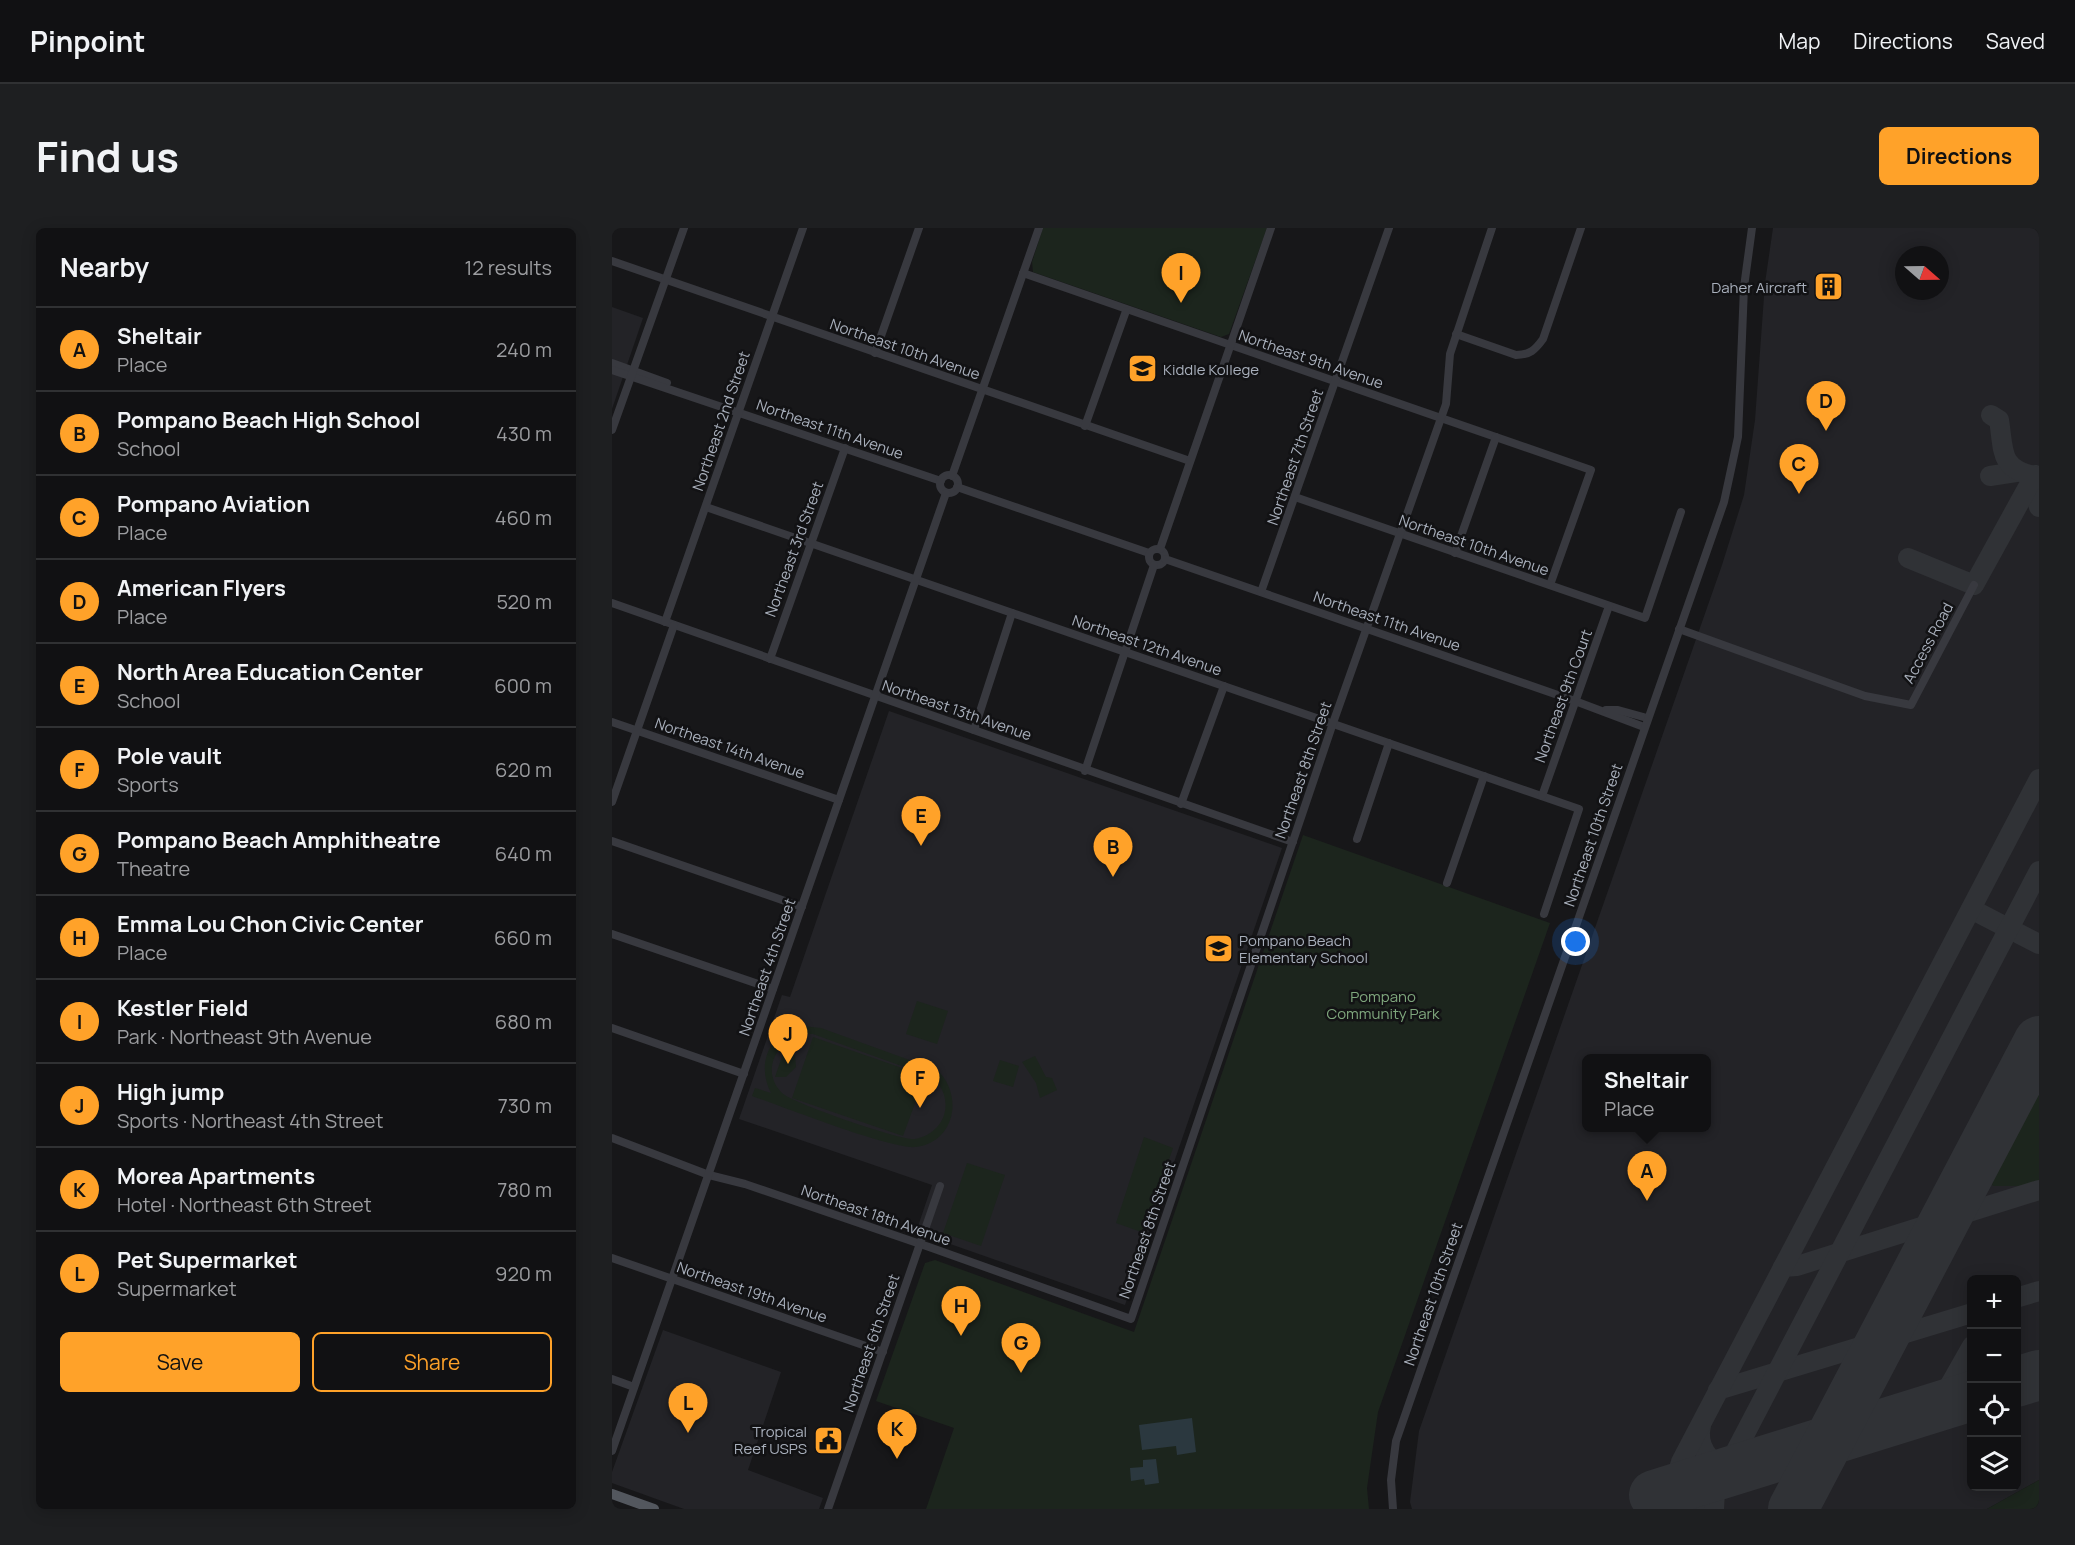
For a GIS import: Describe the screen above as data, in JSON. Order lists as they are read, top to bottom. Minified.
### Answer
{"streets":{"street":["Northeast 10th Avenue","Northeast 9th Avenue","Northeast 2nd Street","Northeast 11th Avenue","Northeast 7th Street","Northeast 3rd Street","Access Road","Northeast 12th Avenue","Northeast 9th Court","Northeast 13th Avenue","Northeast 14th Avenue","Northeast 8th Street","Northeast 10th Street","Northeast 4th Street","Northeast 18th Avenue","Northeast 19th Avenue","Northeast 6th Street"]},"crossings":[["Northeast 10th Avenue","Northeast 9th Avenue"],["Northeast 10th Avenue","Northeast 2nd Street"],["Northeast 10th Avenue","Northeast 7th Street"],["Northeast 10th Avenue","Northeast 9th Court"],["Northeast 10th Avenue","Northeast 8th Street"],["Northeast 9th Avenue","Northeast 7th Street"],["Northeast 9th Avenue","Northeast 8th Street"],["Northeast 2nd Street","Northeast 11th Avenue"],["Northeast 2nd Street","Northeast 12th Avenue"],["Northeast 2nd Street","Northeast 13th Avenue"],["Northeast 2nd Street","Northeast 14th Avenue"],["Northeast 11th Avenue","Northeast 7th Street"],["Northeast 11th Avenue","Northeast 3rd Street"],["Northeast 11th Avenue","Northeast 9th Court"],["Northeast 11th Avenue","Northeast 8th Street"],["Northeast 11th Avenue","Northeast 10th Street"],["Northeast 11th Avenue","Northeast 4th Street"],["Northeast 3rd Street","Northeast 12th Avenue"],["Northeast 3rd Street","Northeast 13th Avenue"],["Access Road","Northeast 10th Street"],["Northeast 12th Avenue","Northeast 9th Court"],["Northeast 12th Avenue","Northeast 8th Street"],["Northeast 12th Avenue","Northeast 4th Street"],["Northeast 13th Avenue","Northeast 8th Street"],["Northeast 13th Avenue","Northeast 4th Street"],["Northeast 14th Avenue","Northeast 4th Street"],["Northeast 8th Street","Northeast 18th Avenue"],["Northeast 4th Street","Northeast 18th Avenue"],["Northeast 4th Street","Northeast 19th Avenue"],["Northeast 18th Avenue","Northeast 6th Street"],["Northeast 19th Avenue","Northeast 6th Street"]],"parks":["Pompano Community Park"],"places":{"building":["Daher Aircraft"],"school or university":["Kiddle Kollege","Pompano Beach Elementary School"],"public building":["Tropical Reef USPS"]},"north":"right","page":{"header":"Pinpoint","nav":["Map","Directions","Saved"],"title":"Find us","buttons":["Directions",["Save","Share"]],"heading":["Nearby","12 results"],"pins":["I","D","C","E","B","J","F","A","H","G","L","K"],"list":[{"mark":"A","name":"Sheltair","note":"Place","value":"240 m"},{"mark":"B","name":"Pompano Beach High School","note":"School","value":"430 m"},{"mark":"C","name":"Pompano Aviation","note":"Place","value":"460 m"},{"mark":"D","name":"American Flyers","note":"Place","value":"520 m"},{"mark":"E","name":"North Area Education Center","note":"School","value":"600 m"},{"mark":"F","name":"Pole vault","note":"Sports","value":"620 m"},{"mark":"G","name":"Pompano Beach Amphitheatre","note":"Theatre","value":"640 m"},{"mark":"H","name":"Emma Lou Chon Civic Center","note":"Place","value":"660 m"},{"mark":"I","name":"Kestler Field","note":"Park · Northeast 9th Avenue","value":"680 m"},{"mark":"J","name":"High jump","note":"Sports · Northeast 4th Street","value":"730 m"},{"mark":"K","name":"Morea Apartments","note":"Hotel · Northeast 6th Street","value":"780 m"},{"mark":"L","name":"Pet Supermarket","note":"Supermarket","value":"920 m"}],"popup":["Sheltair","Place"],"map_buttons":["+","−"]}}
